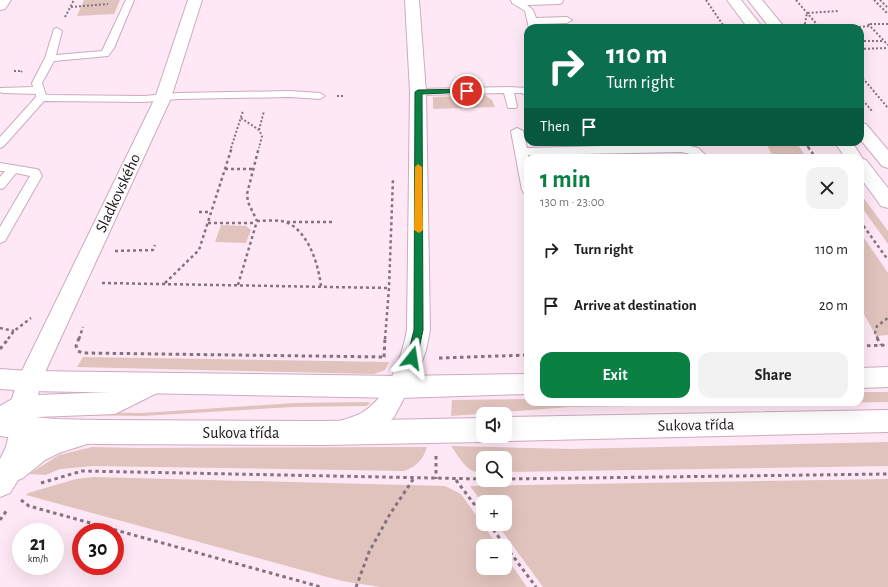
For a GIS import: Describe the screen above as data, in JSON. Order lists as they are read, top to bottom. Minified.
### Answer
{"streets":{"street":["Sladkovského","Sukova třída"]},"page":{"turn":["110 m","Turn right"],"then":"Then","heading":["1 min","130 m · 23:00"],"list":[{"name":"Turn right","value":"110 m"},{"name":"Arrive at destination","value":"20 m"}],"buttons":["Exit","Share"],"map_buttons":["+","−"],"speed":"21 km/h","limit":"30"}}
